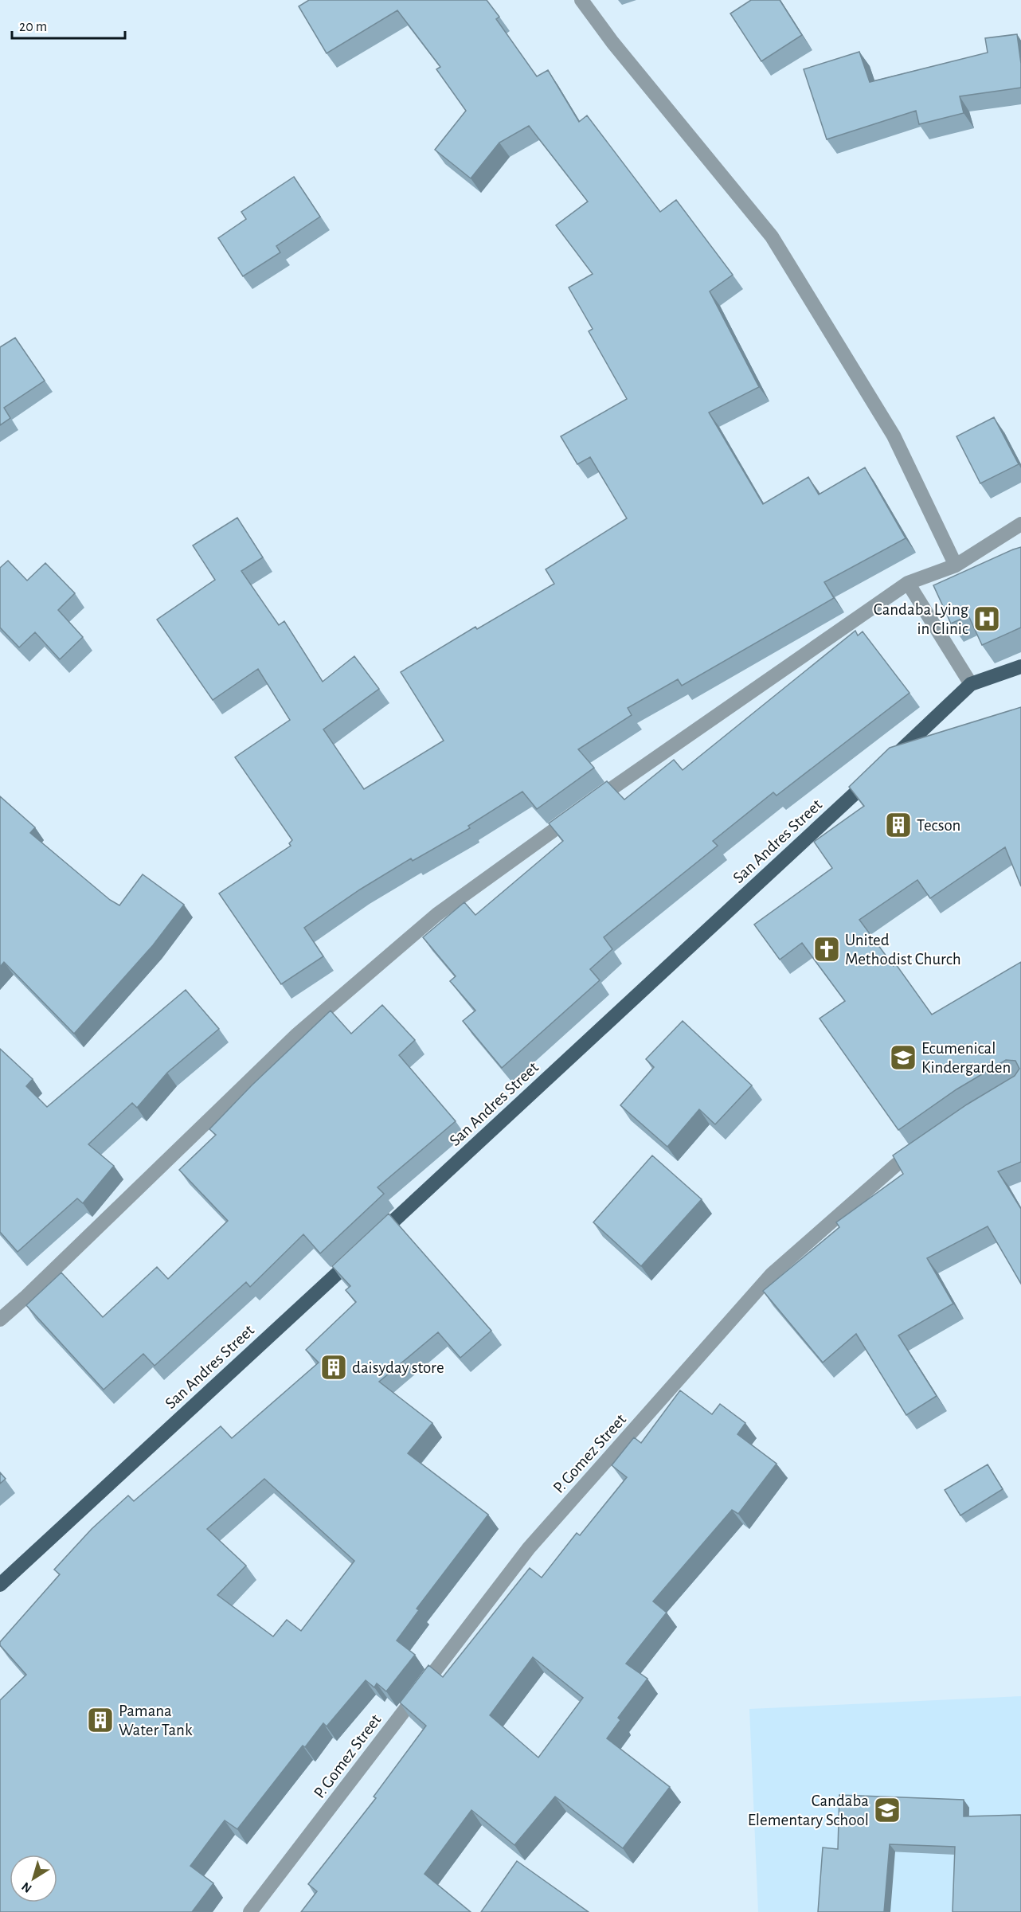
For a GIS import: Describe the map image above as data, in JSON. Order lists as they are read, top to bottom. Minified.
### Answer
{"streets":{"main road":["San Andres Street"],"street":["P. Gomez Street"]},"places":{"hospital":["Candaba Lying in Clinic"],"building":["Tecson","daisyday store","Pamana Water Tank"],"church":["United Methodist Church"],"school or university":["Ecumenical Kindergarden","Candaba Elementary School"]},"scale_bar":"20 m","north":"bottom left"}
